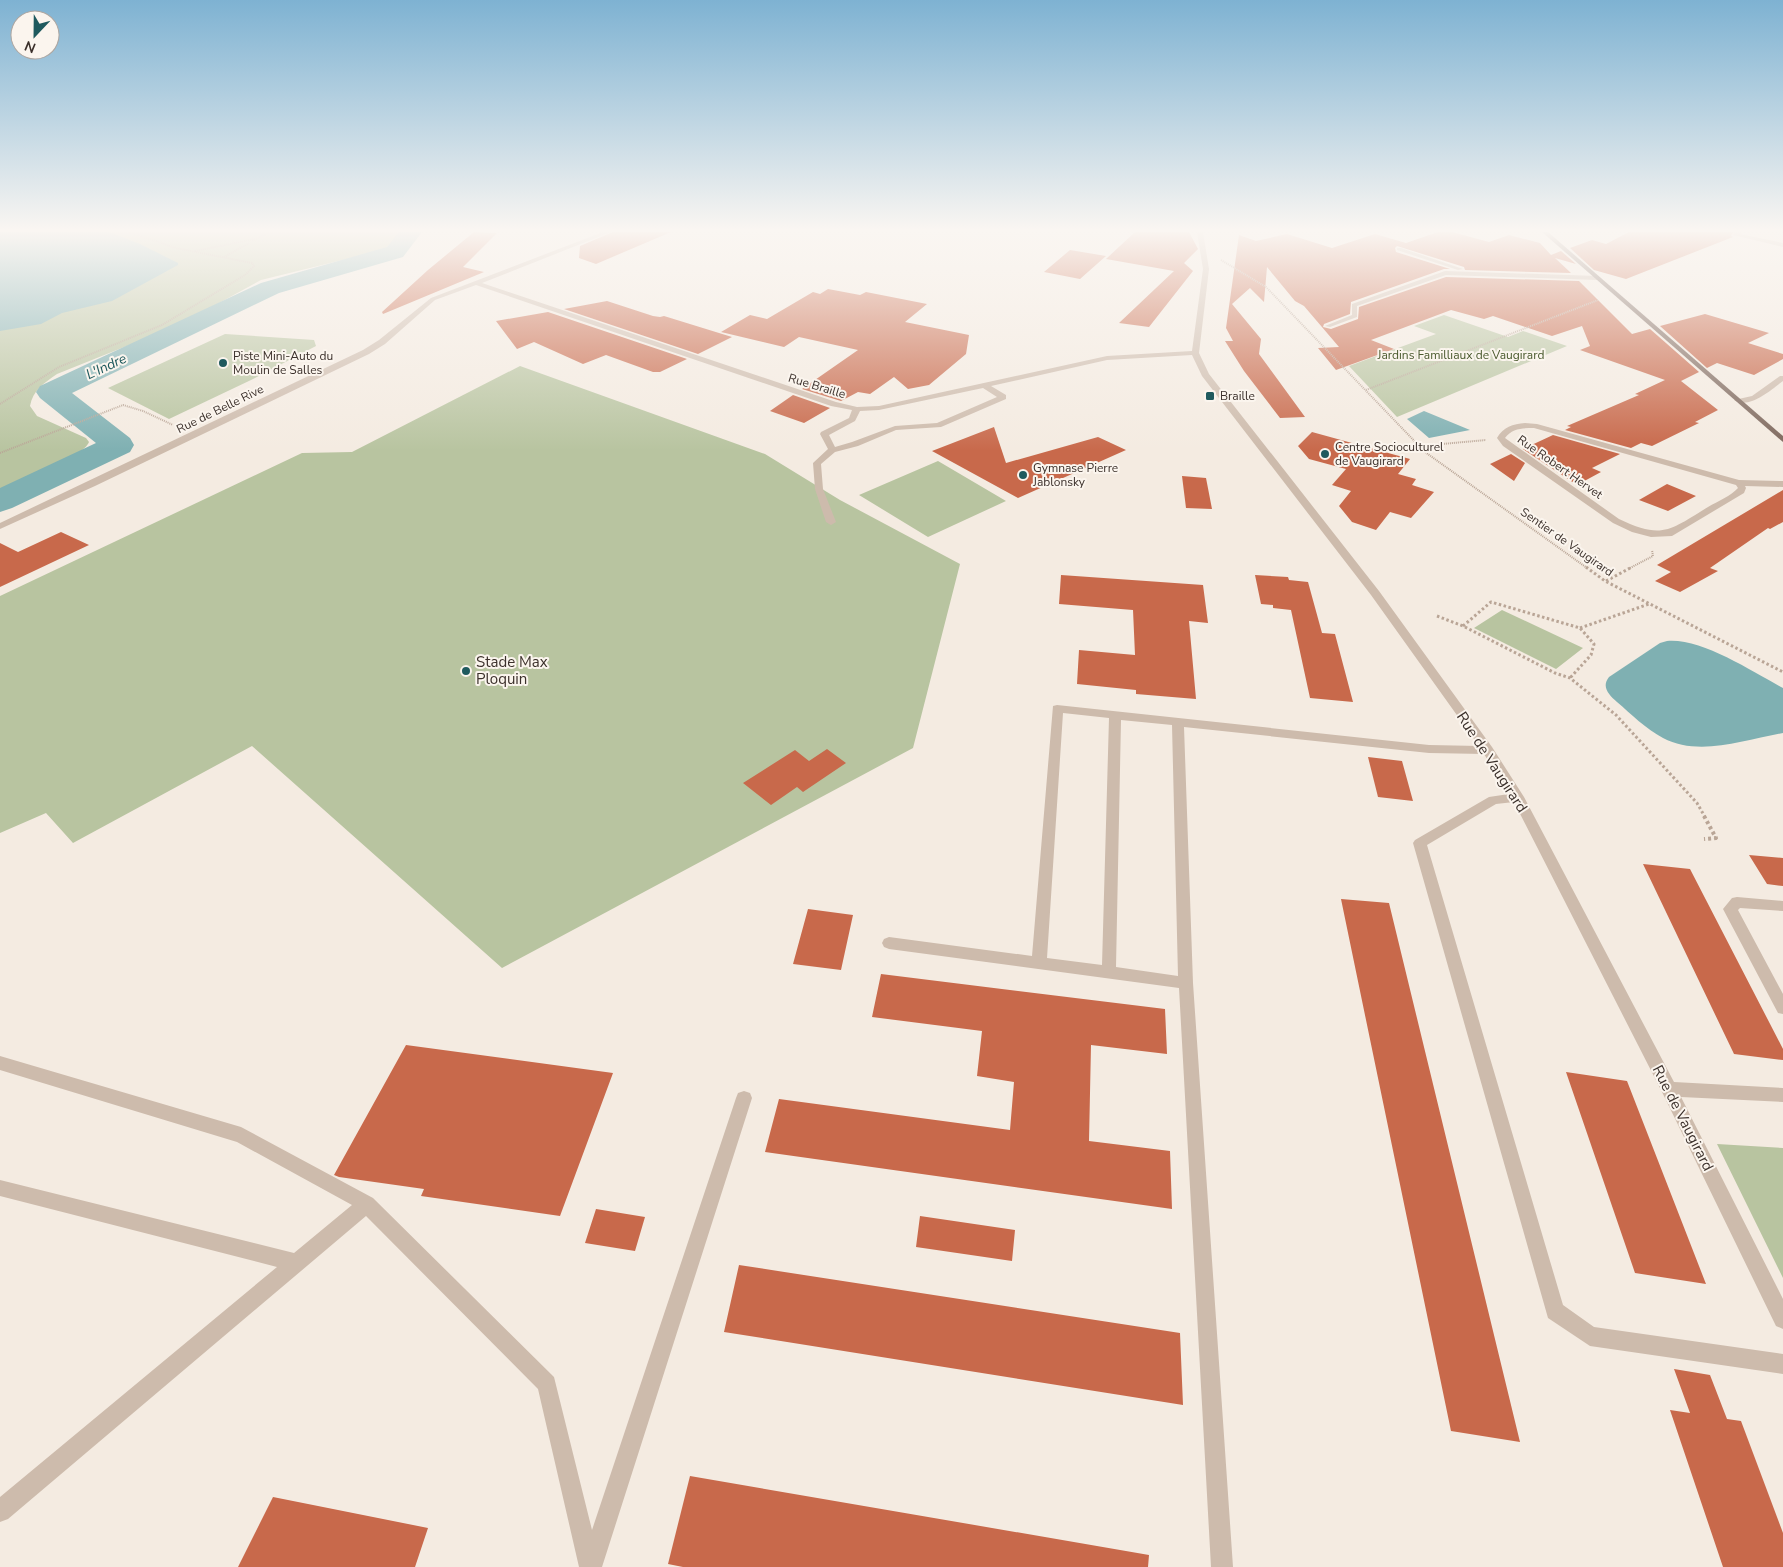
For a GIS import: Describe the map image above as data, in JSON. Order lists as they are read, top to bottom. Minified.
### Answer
{"streets":{"street":["Rue Braille","Rue de Belle Rive","Rue Robert Hervet","Rue de Vaugirard"],"path":["Sentier de Vaugirard"]},"crossings":[["Rue Braille","Rue de Vaugirard"]],"water":["L'Indre"],"parks":["Jardins Familliaux de Vaugirard"],"places":{"other":["Piste Mini-Auto du Moulin de Salles","Centre Socioculturel de Vaugirard","Gymnase Pierre Jablonsky","Stade Max Ploquin"],"transit":["Braille"]},"north":"bottom"}
